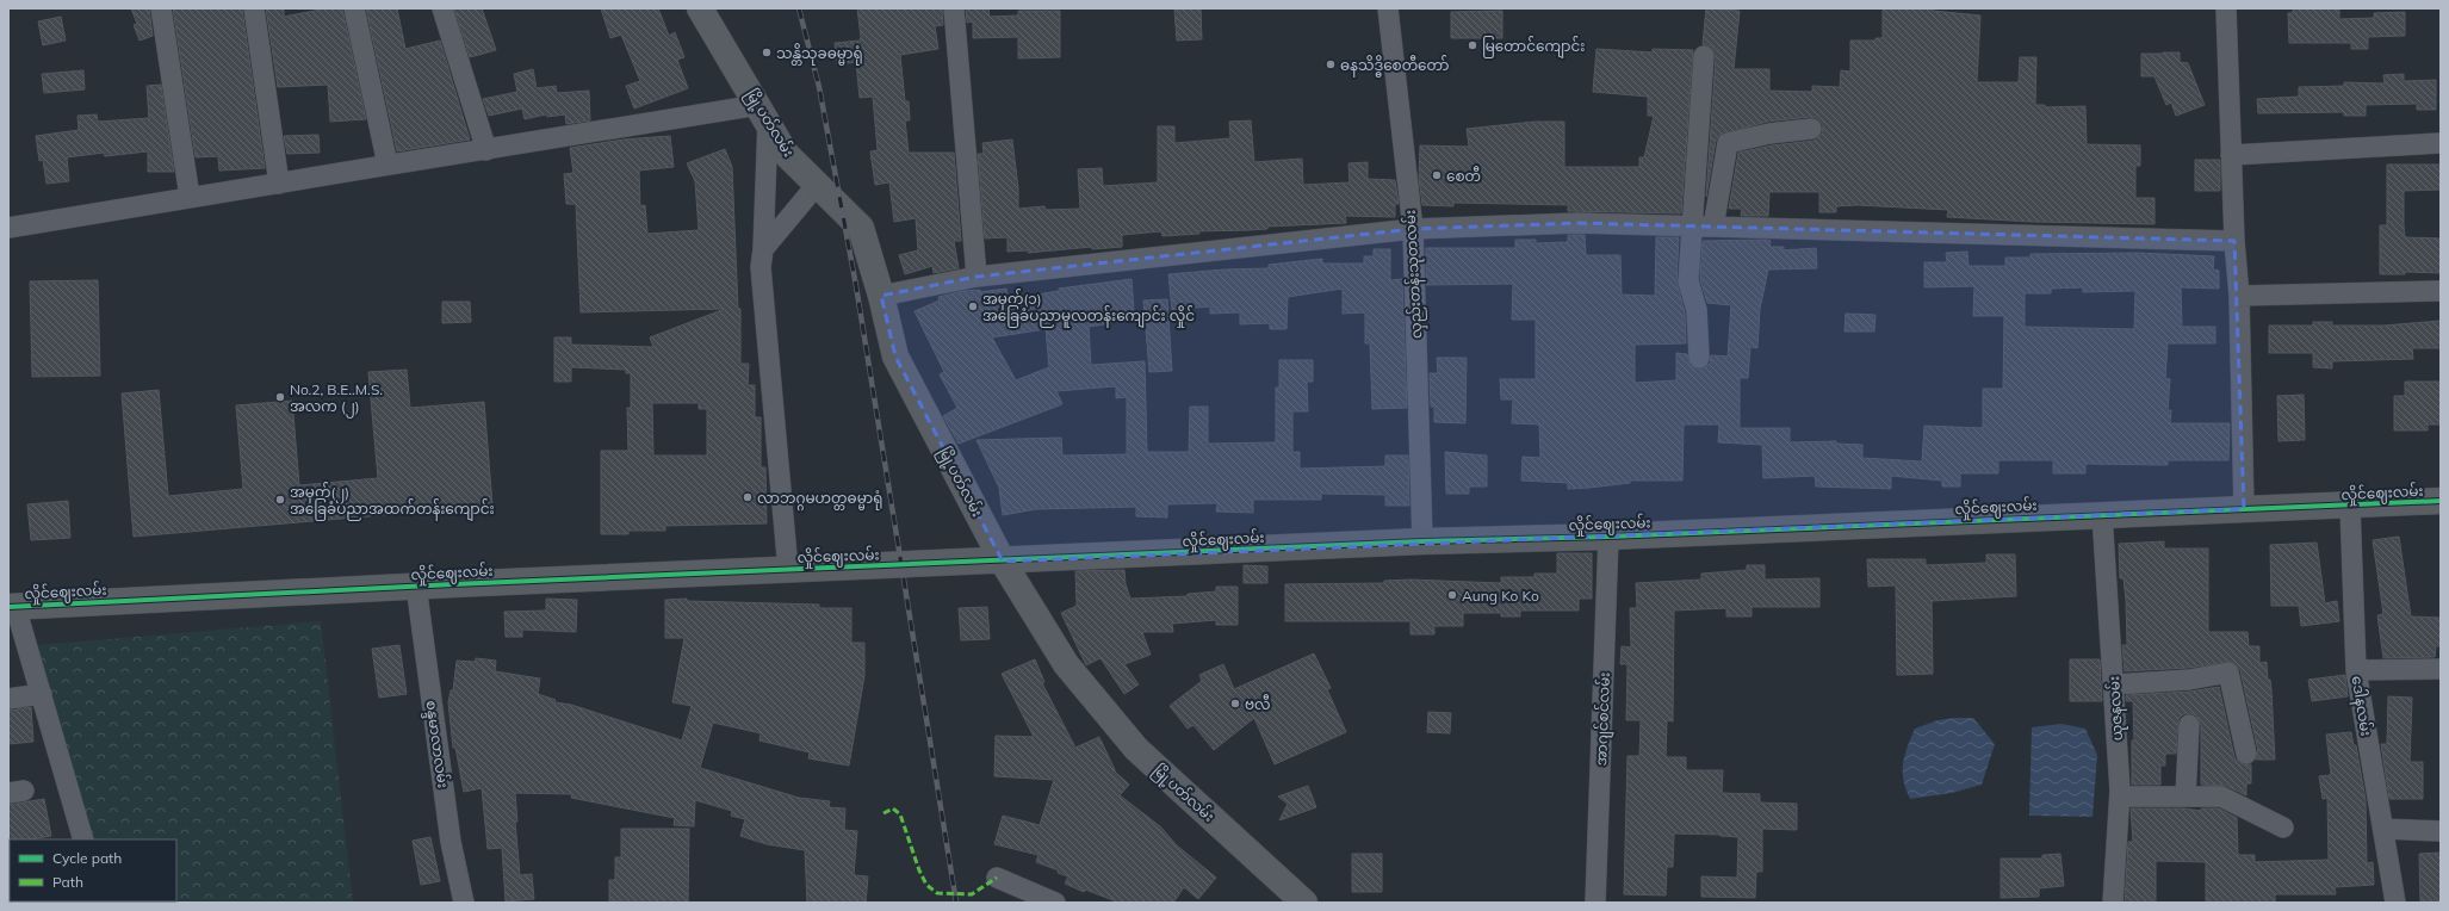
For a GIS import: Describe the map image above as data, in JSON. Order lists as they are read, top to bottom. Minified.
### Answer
{"streets":{"street":["မြို့ပတ်လမ်း","လှည်းတန်းသုတလမ်း","လှိုင်ဈေးလမ်း","ဒေါနလမ်း","ယုဇနလမ်း","အာဂျင်စင်လမ်း","စန္ဒမာလာလမ်း"]},"crossings":[["မြို့ပတ်လမ်း","လှိုင်ဈေးလမ်း"],["လှည်းတန်းသုတလမ်း","လှိုင်ဈေးလမ်း"],["လှိုင်ဈေးလမ်း","ဒေါနလမ်း"],["လှိုင်ဈေးလမ်း","ယုဇနလမ်း"],["လှိုင်ဈေးလမ်း","အာဂျင်စင်လမ်း"],["လှိုင်ဈေးလမ်း","စန္ဒမာလာလမ်း"]],"places":["မြတောင်ကျောင်း","သန္တိသုခဓမ္မာရုံ","ဓနသိဒ္ဓိစေတီတော်","စေတီ","အမှတ်(၁) အခြေခံပညာမူလတန်းကျောင်း လှိုင်","No.2, B.E..M.S. အလက (၂)","လာဘဂ္ဂမဟတ္တဓမ္မာရုံ","အမှတ်(၂) အခြေခံပညာအထက်တန်းကျောင်း","Aung Ko Ko","ဗလီ"],"legend":["Cycle path","Path"]}
